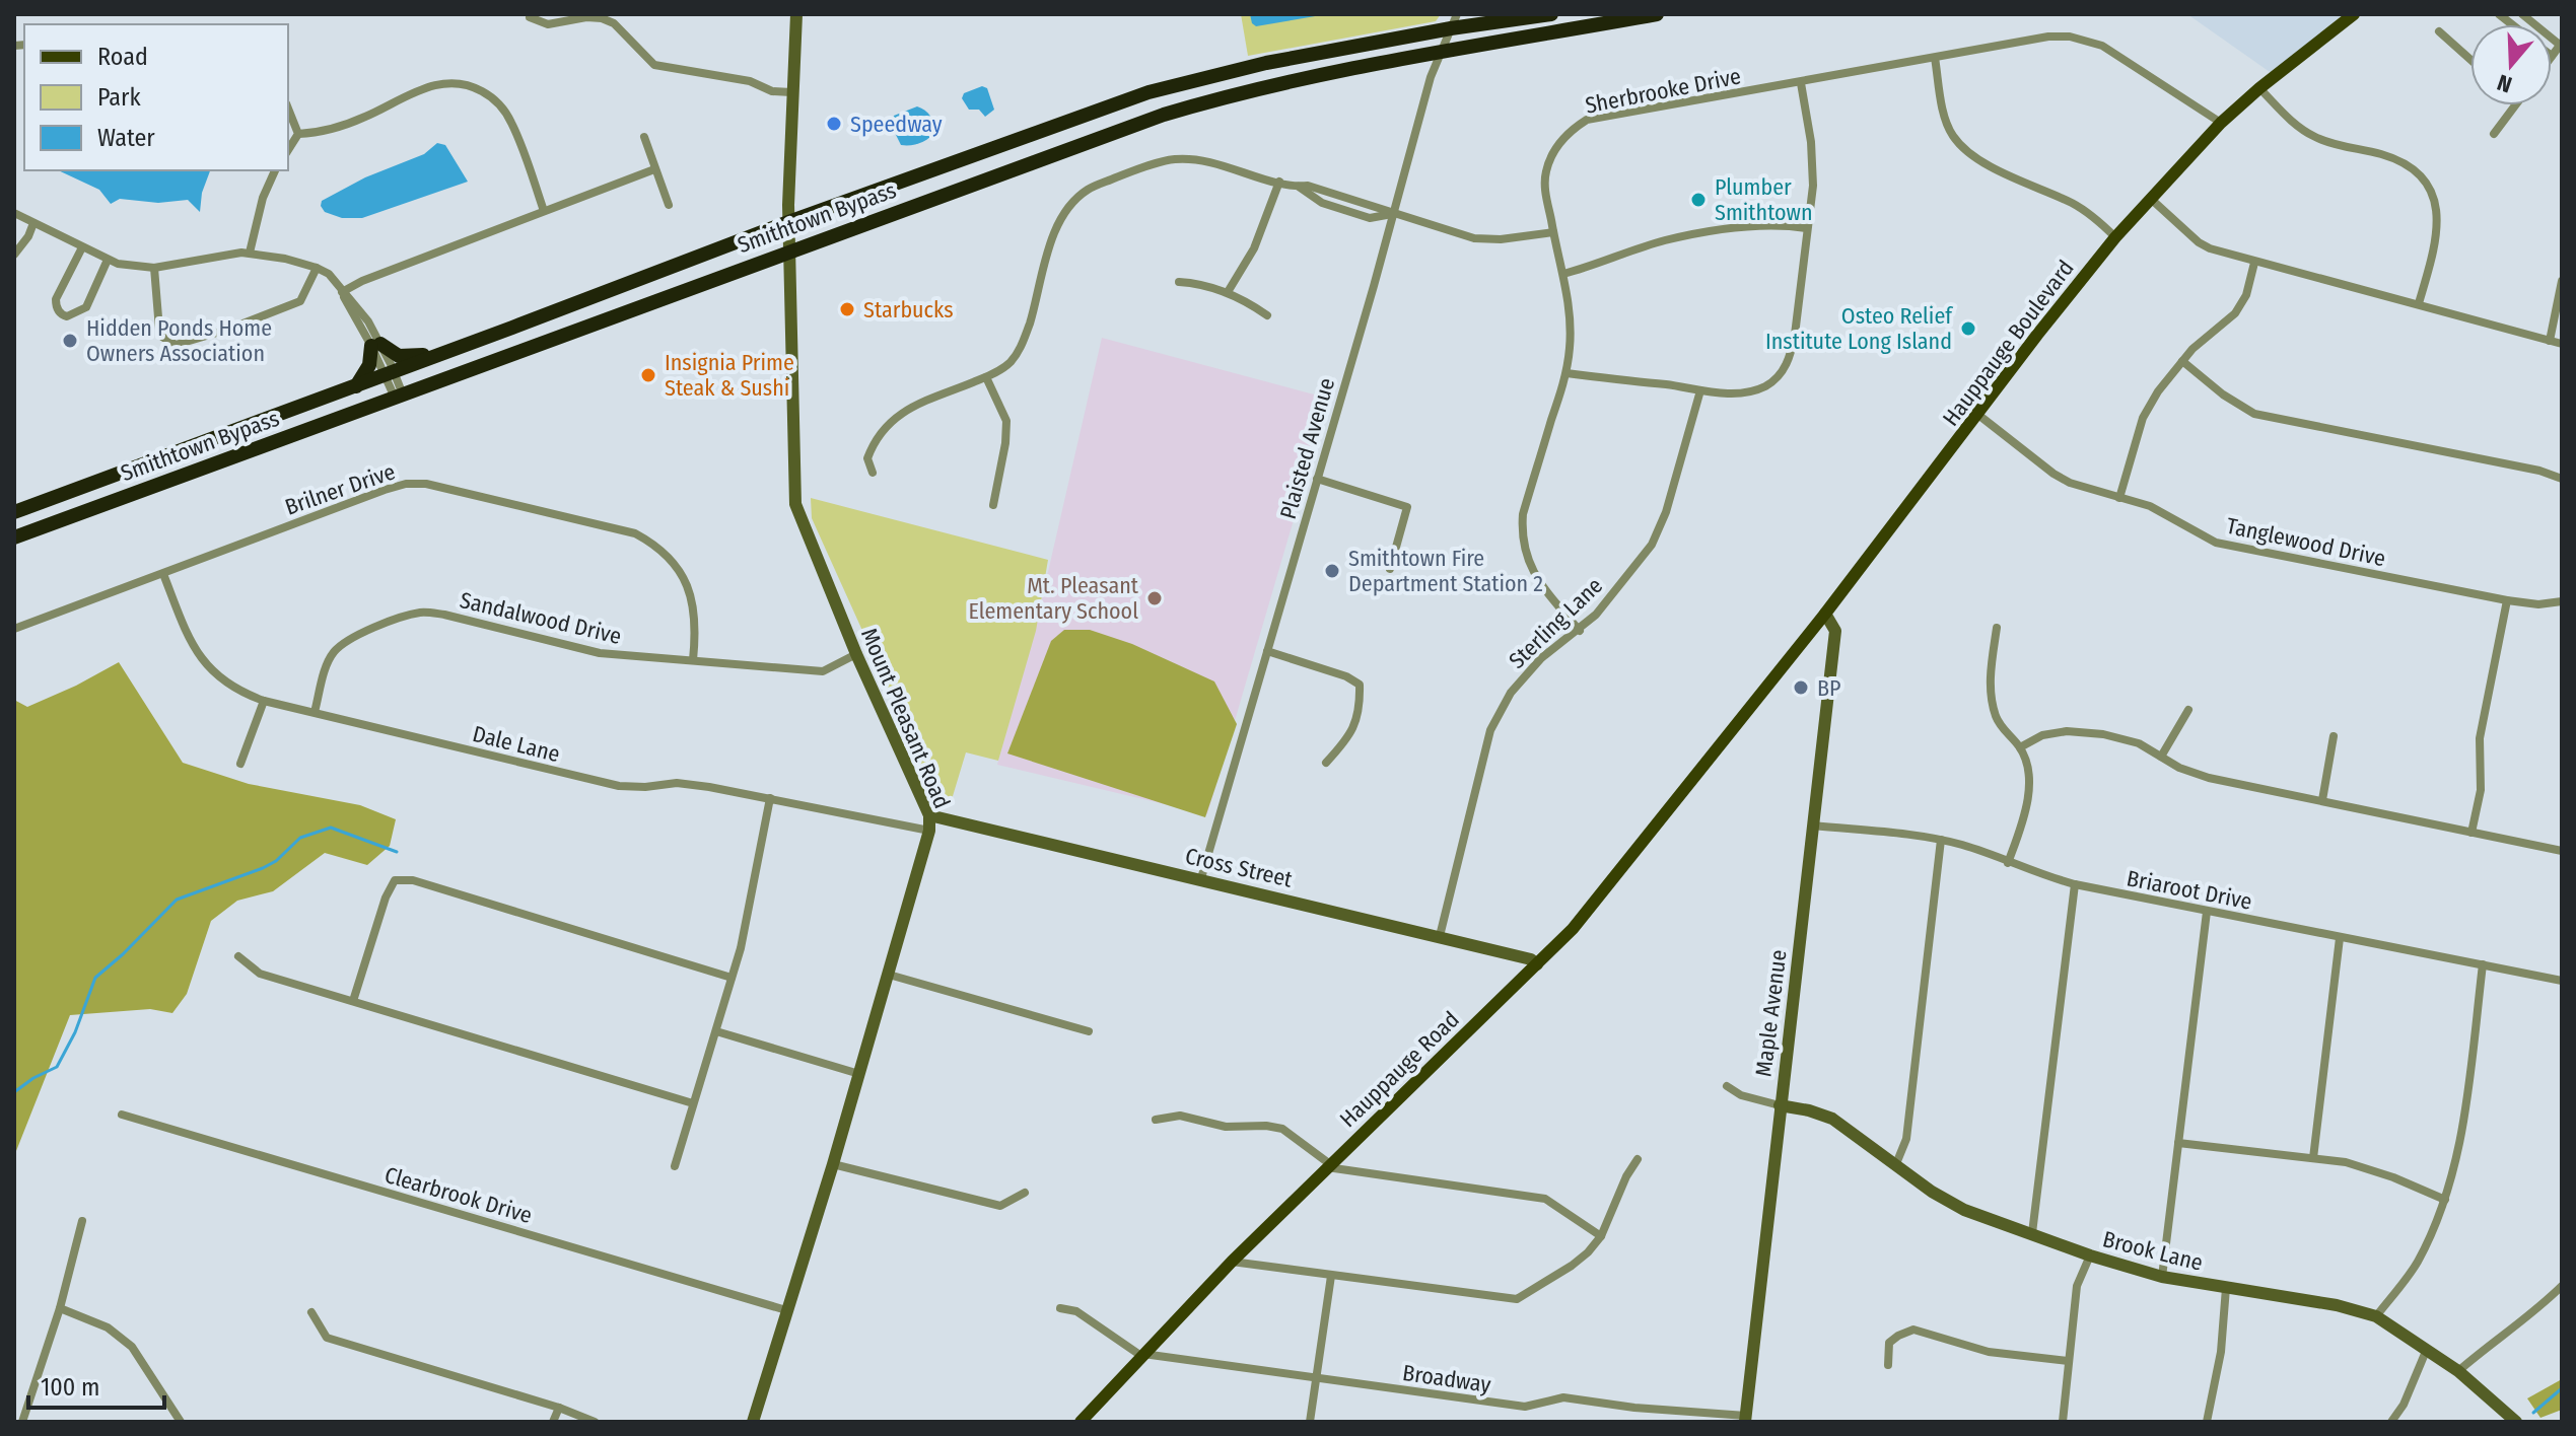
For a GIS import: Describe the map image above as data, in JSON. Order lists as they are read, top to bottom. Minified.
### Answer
{"streets":{"highway":["Smithtown Bypass"],"main road":["Hauppauge Boulevard","Hauppauge Road"],"street":["Sherbrooke Drive","Plaisted Avenue","Brilner Drive","Tanglewood Drive","Sandalwood Drive","Sterling Lane","Mount Pleasant Road","Dale Lane","Cross Street","Briaroot Drive","Maple Avenue","Clearbrook Drive","Brook Lane","Broadway"]},"crossings":[["Sherbrooke Drive","Hauppauge Boulevard"],["Sherbrooke Drive","Sterling Lane"],["Smithtown Bypass","Plaisted Avenue"],["Smithtown Bypass","Mount Pleasant Road"],["Hauppauge Boulevard","Tanglewood Drive"],["Hauppauge Boulevard","Maple Avenue"],["Hauppauge Boulevard","Hauppauge Road"],["Plaisted Avenue","Cross Street"],["Brilner Drive","Sandalwood Drive"],["Brilner Drive","Dale Lane"],["Sandalwood Drive","Mount Pleasant Road"],["Sandalwood Drive","Dale Lane"],["Sterling Lane","Cross Street"],["Mount Pleasant Road","Dale Lane"],["Mount Pleasant Road","Cross Street"],["Mount Pleasant Road","Clearbrook Drive"],["Cross Street","Hauppauge Road"],["Briaroot Drive","Maple Avenue"],["Maple Avenue","Brook Lane"],["Maple Avenue","Broadway"],["Hauppauge Road","Broadway"]],"places":["Speedway","Plumber Smithtown","Starbucks","Osteo Relief Institute Long Island","Hidden Ponds Home Owners Association","Insignia Prime Steak & Sushi","Smithtown Fire Department Station 2","Mt. Pleasant Elementary School","BP"],"legend":["Road","Park","Water"],"scale_bar":"100 m","north":"bottom"}
